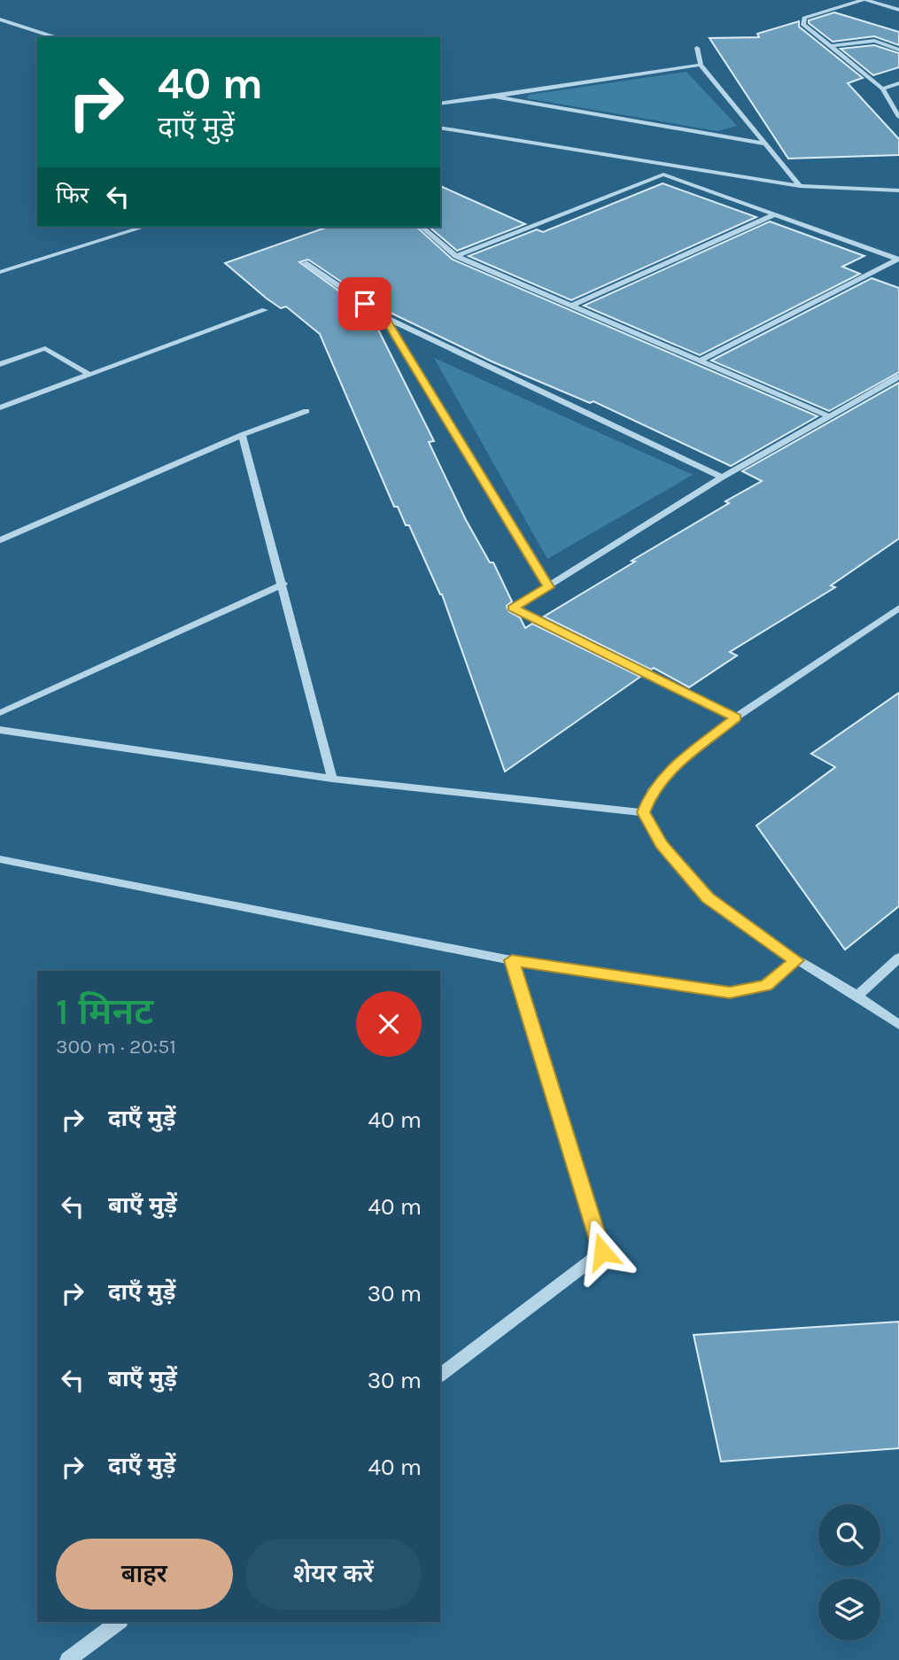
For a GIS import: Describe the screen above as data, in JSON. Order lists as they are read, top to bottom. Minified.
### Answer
{"page":{"turn":["40 m","दाएँ मुड़ें"],"then":"फिर","heading":["1 मिनट","300 m · 20:51"],"list":[{"name":"दाएँ मुड़ें","value":"40 m"},{"name":"बाएँ मुड़ें","value":"40 m"},{"name":"दाएँ मुड़ें","value":"30 m"},{"name":"बाएँ मुड़ें","value":"30 m"},{"name":"दाएँ मुड़ें","value":"40 m"}],"buttons":["बाहर","शेयर करें"]}}
